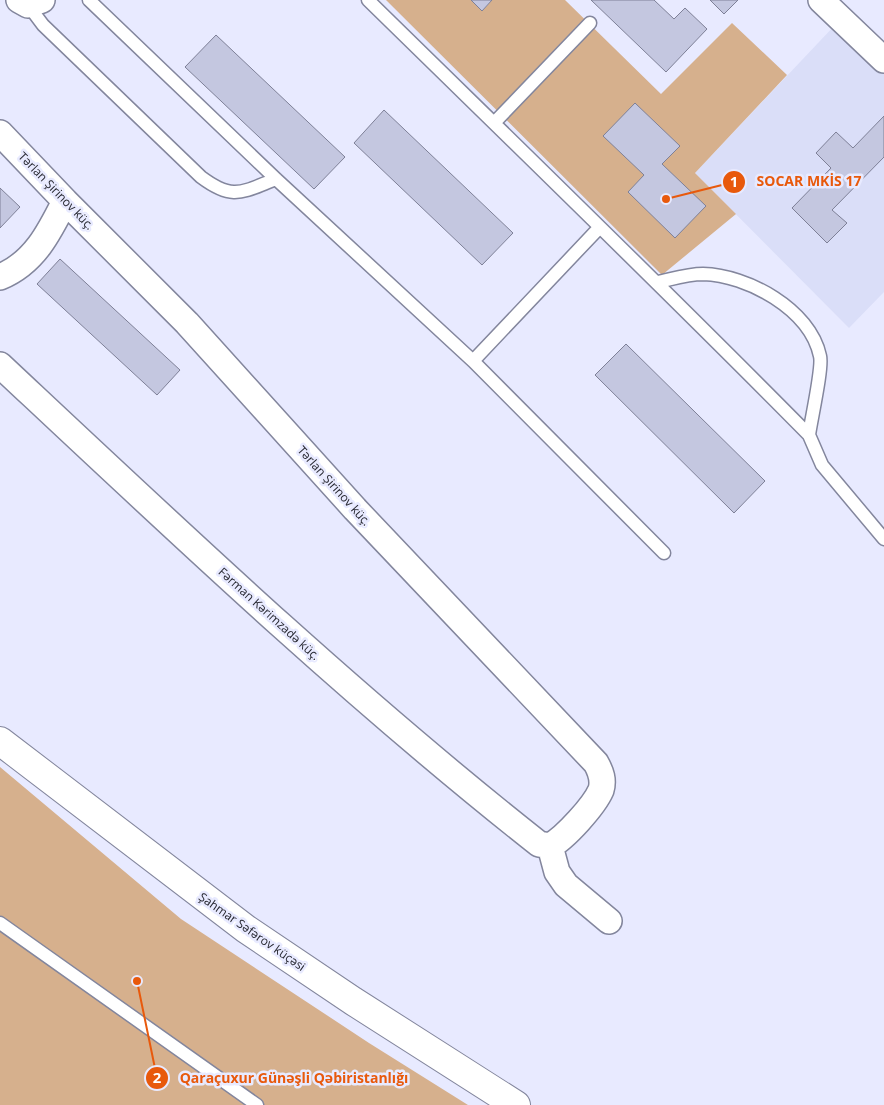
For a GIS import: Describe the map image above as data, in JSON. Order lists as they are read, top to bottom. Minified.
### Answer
{"streets":{"main road":["Şahmar Səfərov küçəsi"],"street":["Tərlan Şirinov küç.","Fərman Kərimzadə küç."]},"crossings":[["Tərlan Şirinov küç.","Fərman Kərimzadə küç."]],"places":["SOCAR MKİS 17","Qaraçuxur Günəşli Qəbiristanlığı"]}
